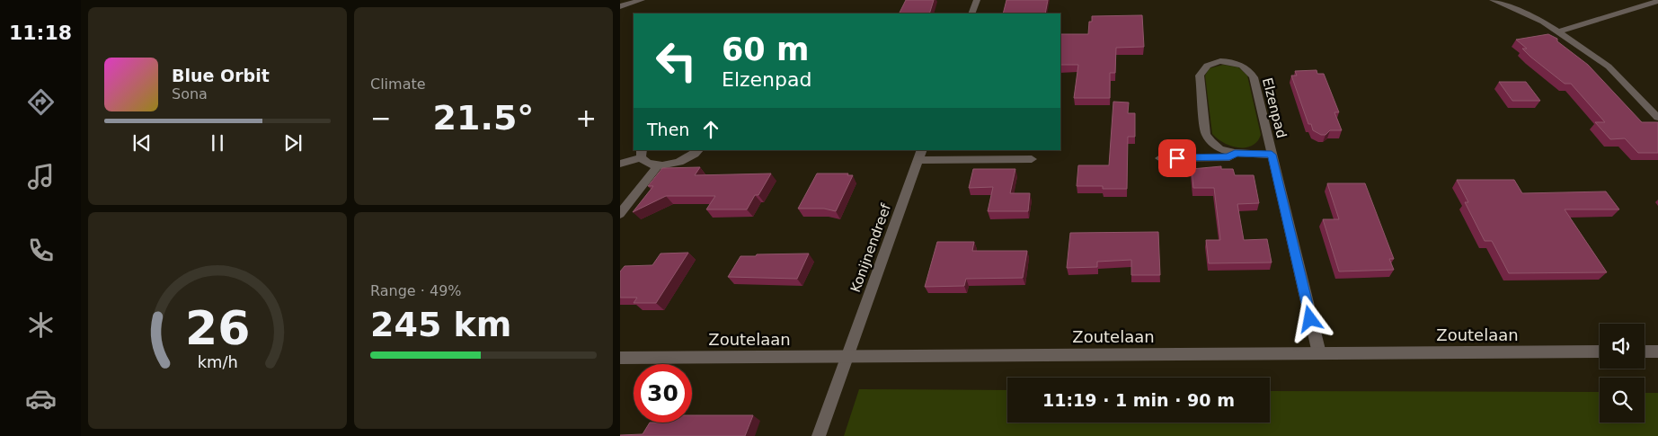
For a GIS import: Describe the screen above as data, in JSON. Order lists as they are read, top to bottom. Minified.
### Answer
{"streets":{"street":["Elzenpad","Konijnendreef","Zoutelaan"]},"crossings":[["Elzenpad","Zoutelaan"],["Konijnendreef","Zoutelaan"]],"page":{"tabs":"11:18","tile":["Climate",["Range · 49%","245 km"]],"turn":["60 m","Elzenpad"],"song":["Blue Orbit","Sona"],"heat":["−","21.5°","+"],"then":"Then","limit":"30","trip":"11:19 · 1 min · 90 m","gauge":["26","km/h"]}}
